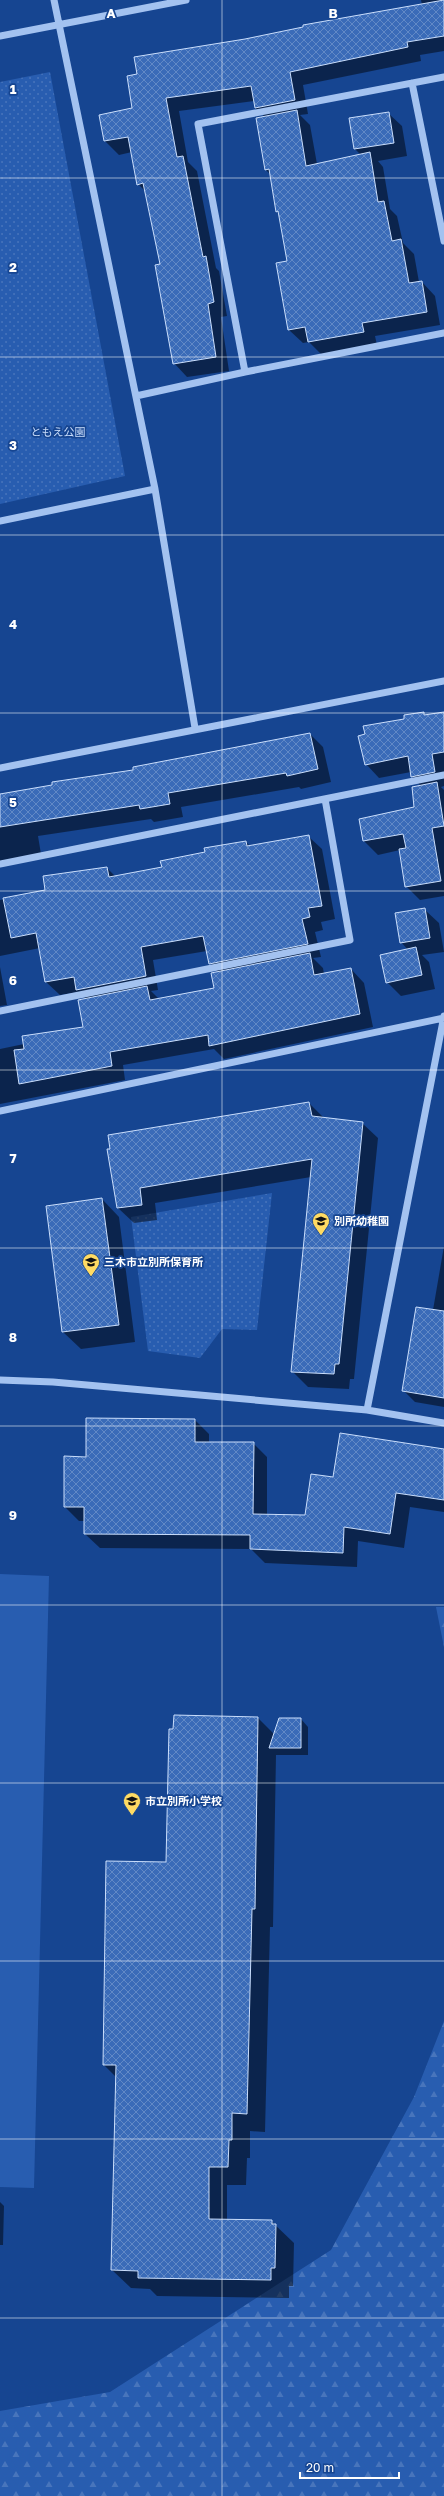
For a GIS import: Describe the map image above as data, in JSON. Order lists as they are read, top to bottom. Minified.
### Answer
{"parks":["ともえ公園"],"places":{"school or university":["別所幼稚園","三木市立別所保育所","市立別所小学校"]},"scale_bar":"20 m","grid":{"columns":["A","B"],"rows":["1","2","3","4","5","6","7","8","9"]}}
